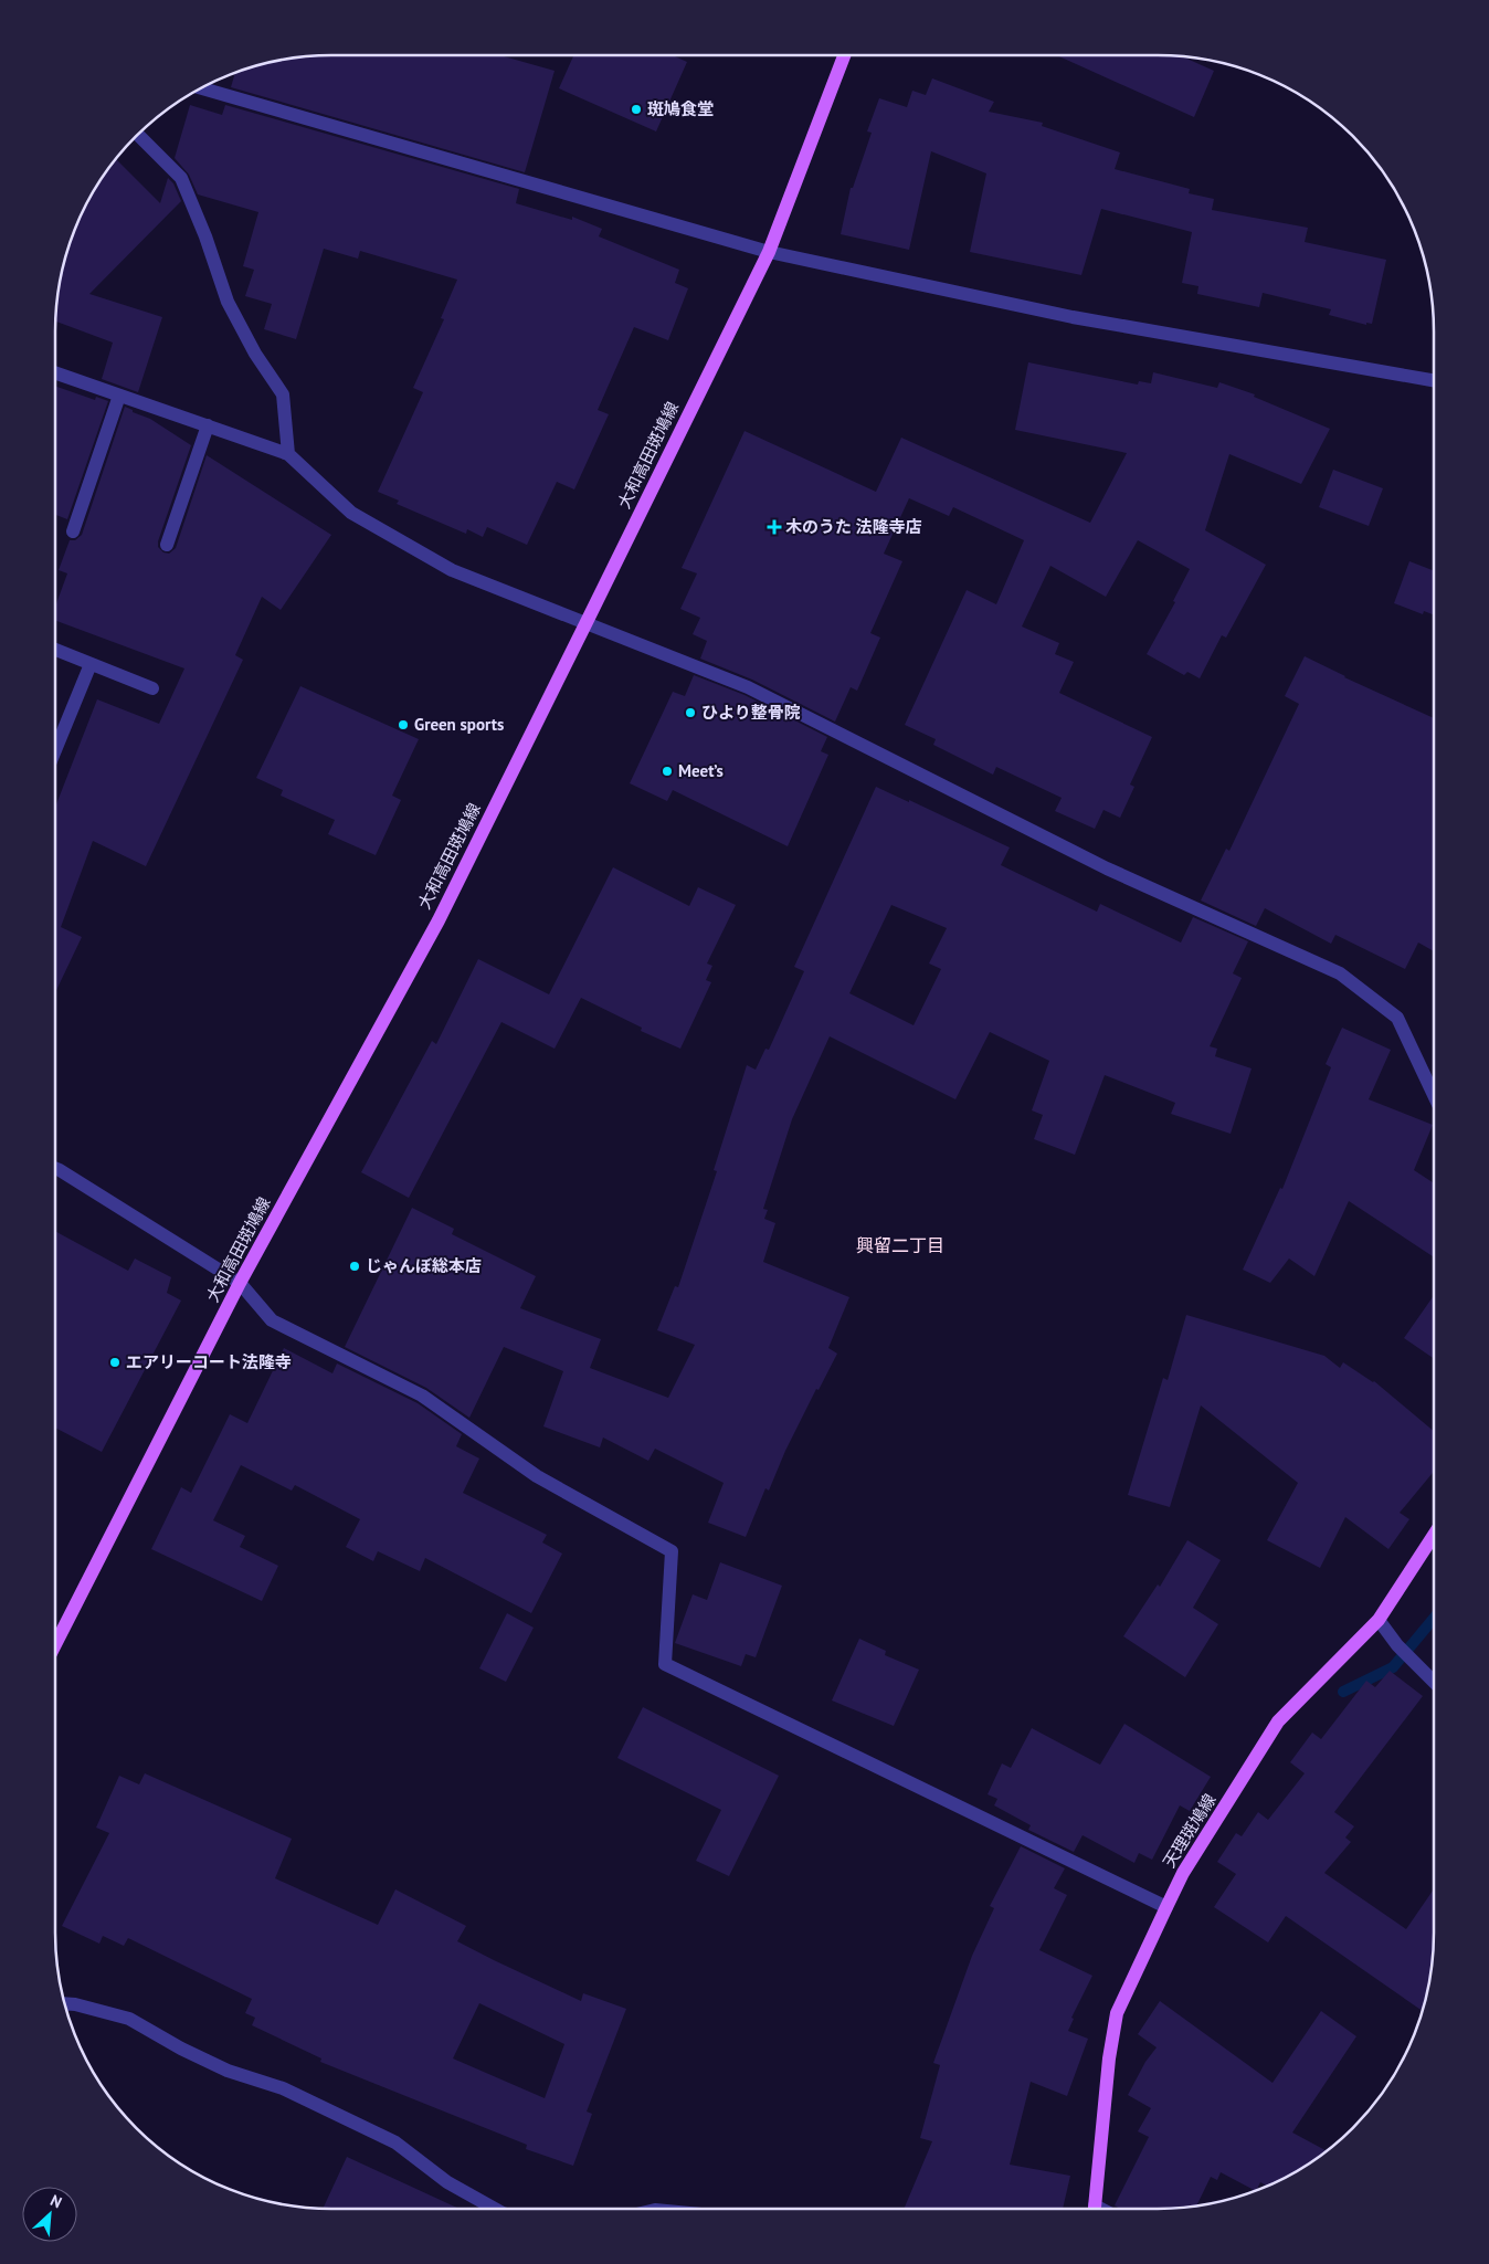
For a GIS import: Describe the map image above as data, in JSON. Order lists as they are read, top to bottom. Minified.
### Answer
{"streets":{"main road":["大和高田斑鳩線","天理斑鳩線"]},"districts":["興留二丁目"],"places":{"other":["斑鳩食堂","ひより整骨院","Green sports","Meet’s","じゃんぼ総本店","エアリーコート法隆寺"],"health":["木のうた 法隆寺店"]},"north":"top right"}
